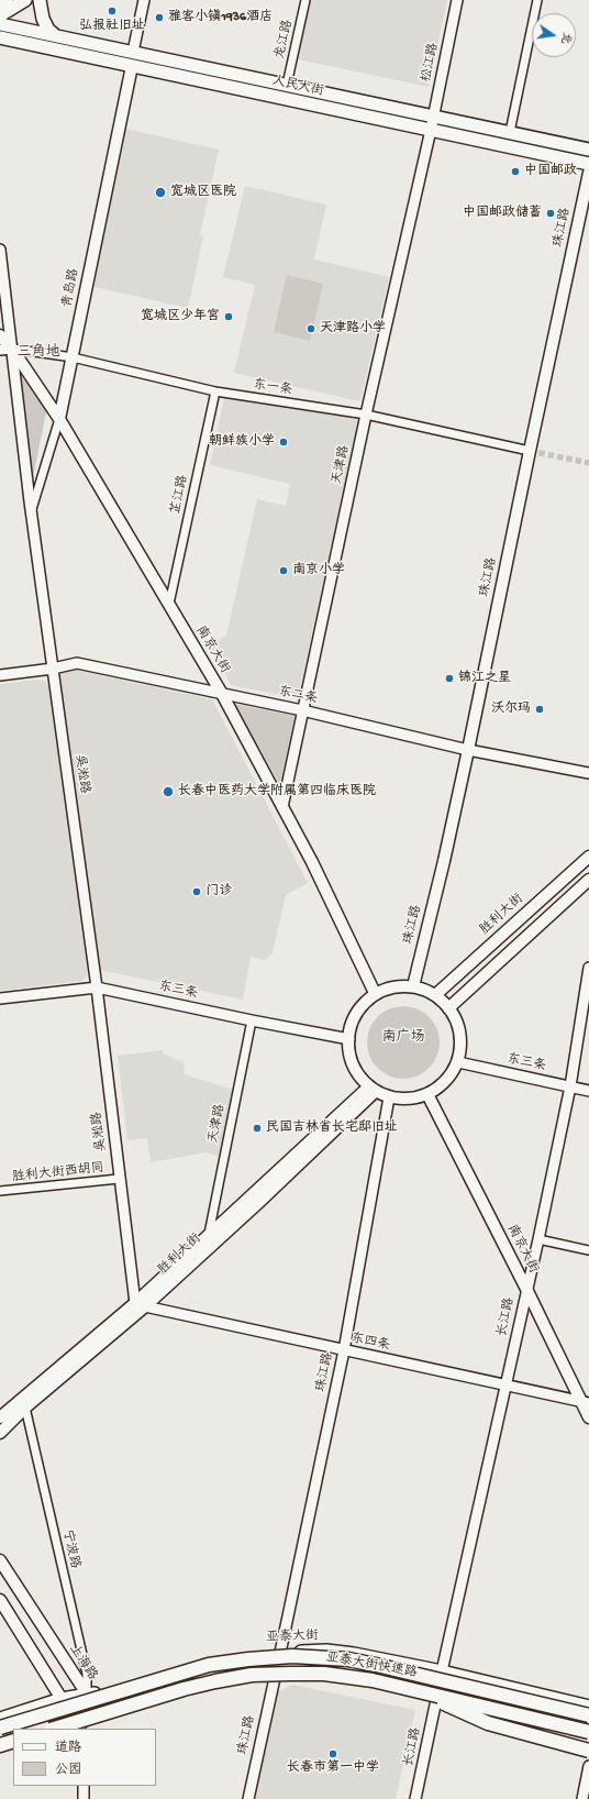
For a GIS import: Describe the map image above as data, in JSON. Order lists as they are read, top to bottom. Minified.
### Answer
{"streets":{"highway":["亚泰大街快速路"],"main road":["人民大街","珠江路","青岛路","南京大街","胜利大街","亚泰大街","上海路"],"street":["龙江路","松江路","东一条","天津路","芷江路","东二条","吴淞路","东三条","胜利大街西胡同","长江路","东四条","宁波路"]},"crossings":[["龙江路","人民大街"],["松江路","人民大街"],["松江路","天津路"],["人民大街","青岛路"],["人民大街","天津路"],["珠江路","东一条"],["珠江路","南京大街"],["珠江路","东二条"],["珠江路","胜利大街"],["珠江路","东三条"],["珠江路","东四条"],["珠江路","亚泰大街"],["青岛路","东一条"],["青岛路","南京大街"],["青岛路","吴淞路"],["东一条","天津路"],["东一条","芷江路"],["东一条","南京大街"],["东一条","吴淞路"],["天津路","南京大街"],["天津路","东二条"],["天津路","胜利大街"],["天津路","东三条"],["芷江路","南京大街"],["南京大街","东二条"],["南京大街","吴淞路"],["南京大街","胜利大街"],["南京大街","东三条"],["南京大街","长江路"],["南京大街","东四条"],["东二条","吴淞路"],["吴淞路","胜利大街"],["吴淞路","东三条"],["吴淞路","胜利大街西胡同"],["吴淞路","东四条"],["胜利大街","东三条"],["胜利大街","东四条"],["胜利大街","宁波路"],["东三条","长江路"],["长江路","东四条"],["长江路","亚泰大街"],["宁波路","亚泰大街"],["宁波路","上海路"],["亚泰大街","上海路"]],"districts":["三角地","南广场"],"places":["弘报社旧址","雅客小镇1936酒店","中国邮政","宽城区医院","中国邮政储蓄","宽城区少年宫","天津路小学","朝鲜族小学","南京小学","锦江之星","沃尔玛","长春中医药大学附属第四临床医院","门诊","民国吉林省长宅邸旧址","长春市第一中学"],"legend":["道路","公园"],"north":"right"}
